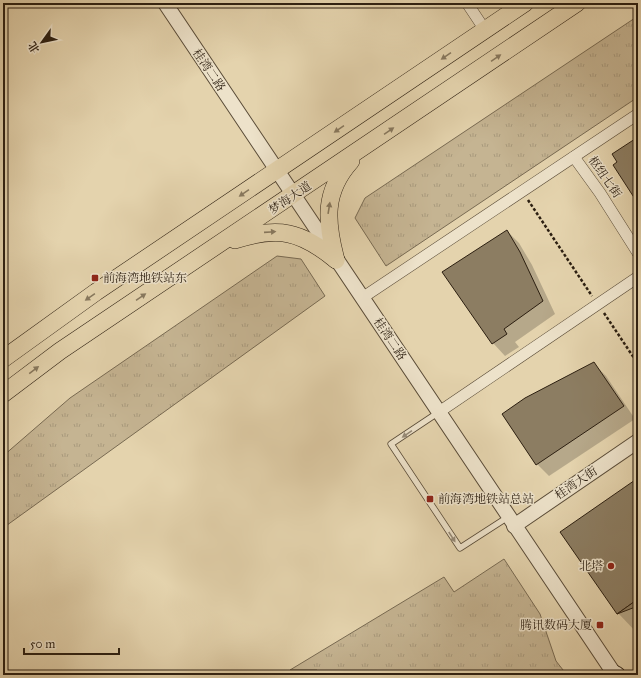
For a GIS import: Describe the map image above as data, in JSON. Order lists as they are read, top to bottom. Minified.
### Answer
{"streets":{"main road":["梦海大道"],"street":["桂湾二路","枢纽七街","桂湾大街"]},"crossings":[["桂湾二路","梦海大道"],["桂湾二路","桂湾大街"]],"places":{"transit":["前海湾地铁站东","前海湾地铁站总站","腾讯数码大厦"],"other":["北塔"]},"scale_bar":"50 m","north":"bottom left"}
